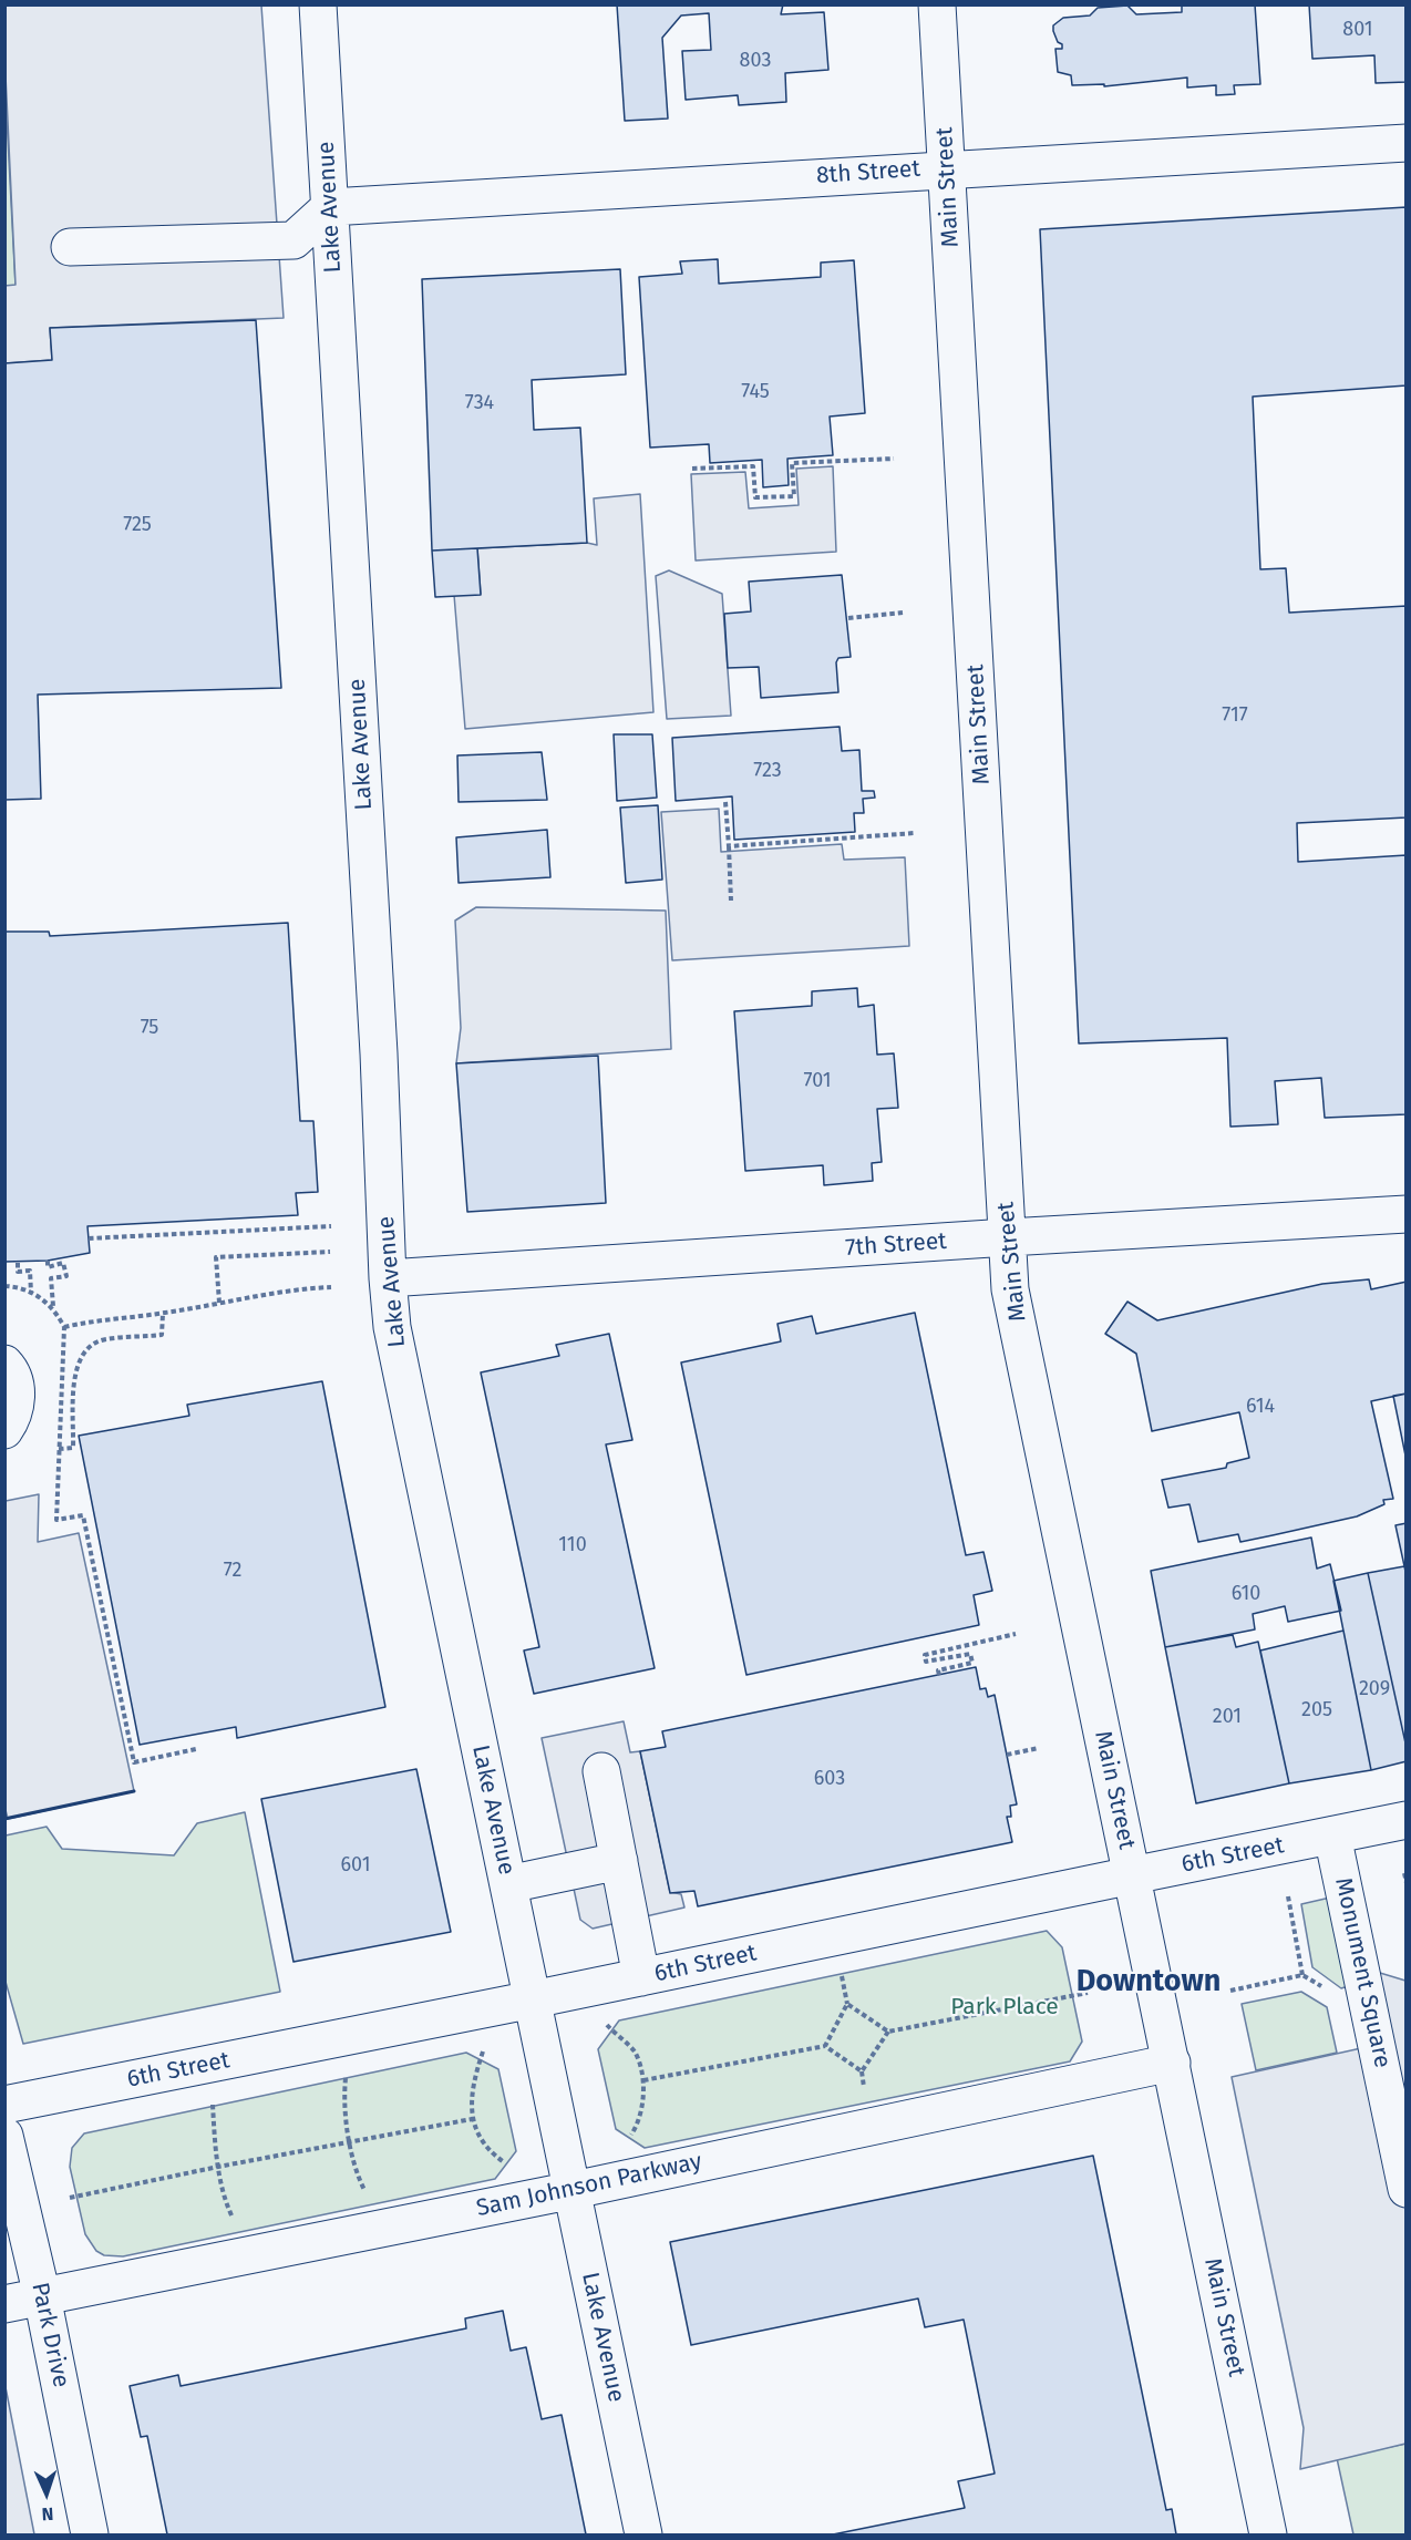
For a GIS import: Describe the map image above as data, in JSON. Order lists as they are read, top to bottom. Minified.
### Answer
{"streets":{"street":["8th Street","Main Street","Lake Avenue","7th Street","6th Street","Monument Square","Sam Johnson Parkway","Park Drive"]},"crossings":[["8th Street","Main Street"],["8th Street","Lake Avenue"],["Main Street","7th Street"],["Main Street","6th Street"],["Main Street","Sam Johnson Parkway"],["Lake Avenue","7th Street"],["Lake Avenue","6th Street"],["Lake Avenue","Sam Johnson Parkway"],["6th Street","Monument Square"],["Sam Johnson Parkway","Park Drive"]],"districts":["Downtown"],"parks":["Park Place"],"house_numbers":["801","803","745","734","725","717","723","75","701","614","110","72","610","209","205","201","603","601"],"north":"bottom"}
